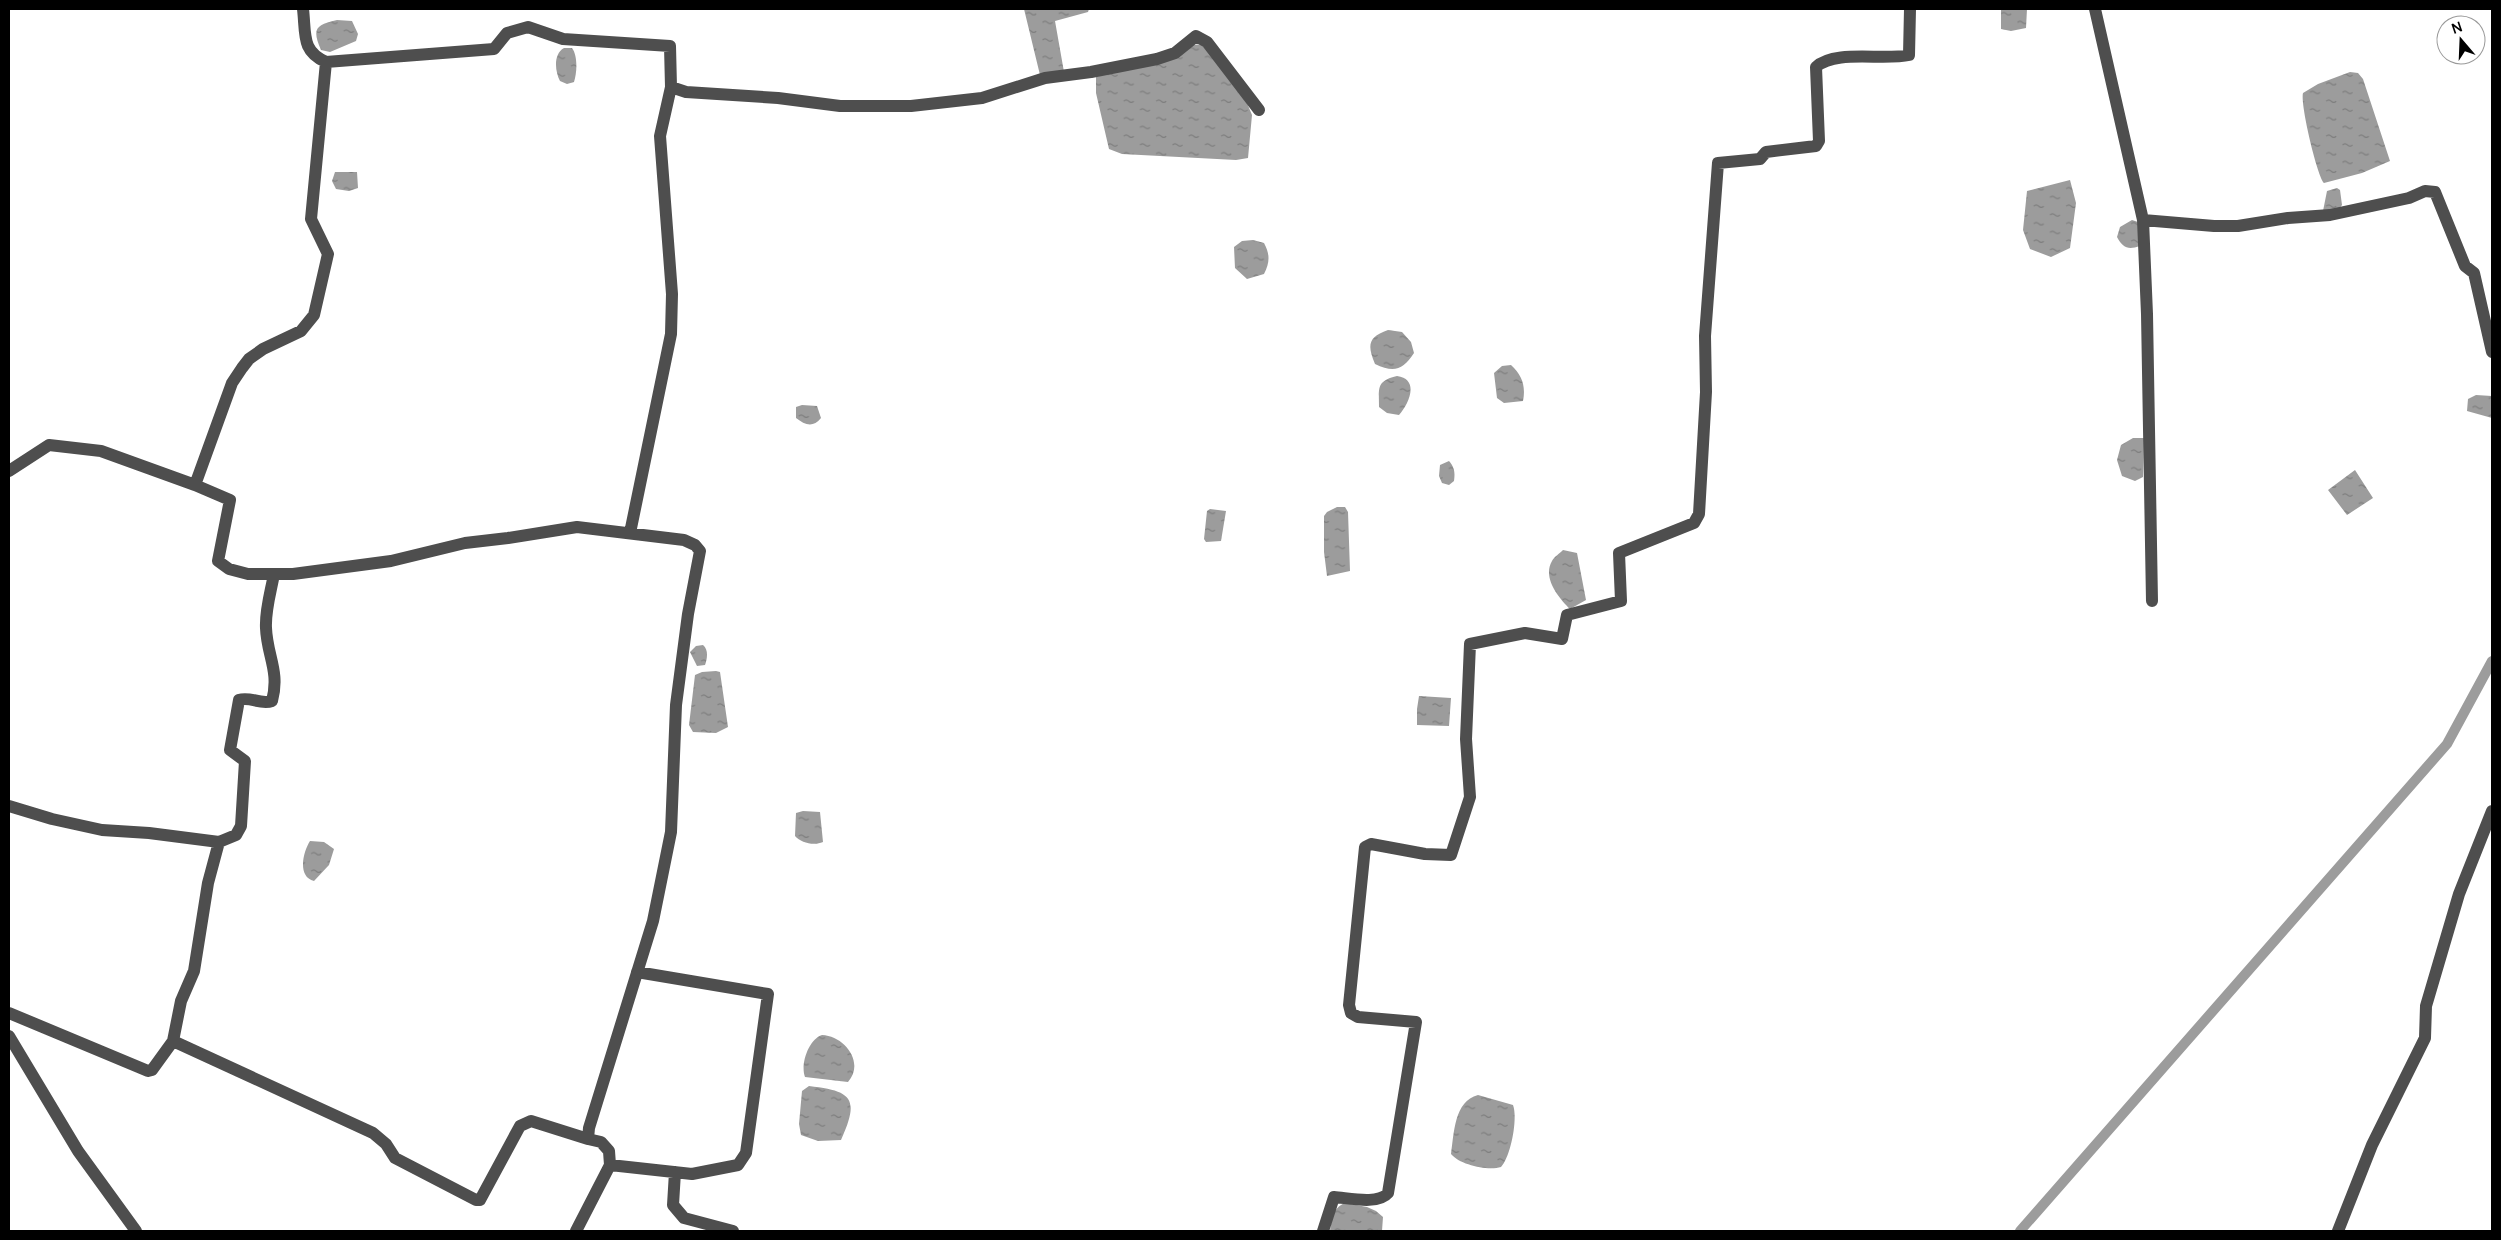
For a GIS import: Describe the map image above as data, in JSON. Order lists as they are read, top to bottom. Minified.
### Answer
{"north":"top"}
